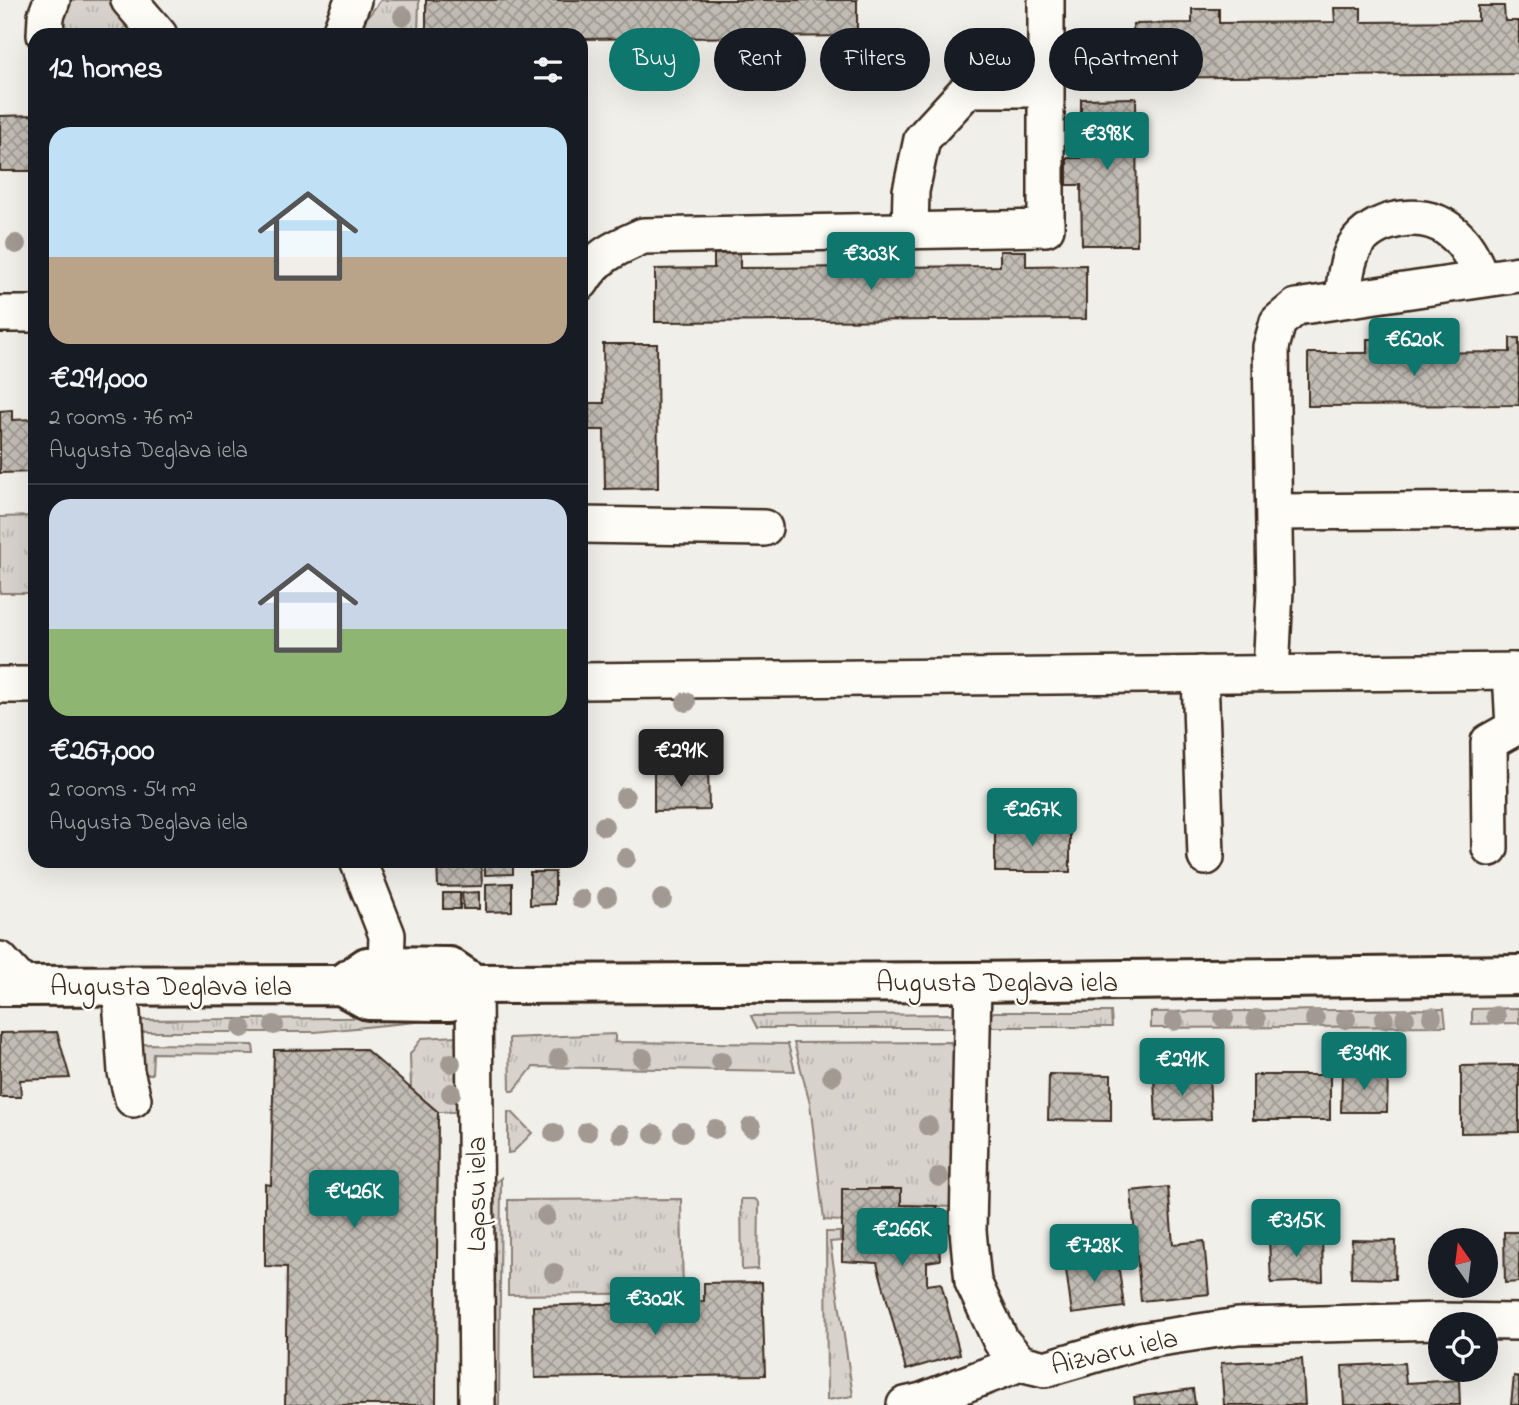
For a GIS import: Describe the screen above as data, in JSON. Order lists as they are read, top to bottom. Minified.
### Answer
{"streets":{"main road":["Augusta Deglava iela"],"street":["Lapsu iela","Aizvaru iela"]},"crossings":[["Augusta Deglava iela","Lapsu iela"],["Augusta Deglava iela","Aizvaru iela"]],"north":"top","page":{"chip":["Buy","Rent","Filters","New","Apartment"],"heading":"12 homes","price":["€398K","€303K","€620K","€291K","€267K","€349K","€291K","€426K","€315K","€266K","€728K","€302K"],"list":[{"name":"€291,000","note":"2 rooms · 76 m² · Augusta Deglava iela"},{"name":"€267,000","note":"2 rooms · 54 m² · Augusta Deglava iela"}]}}
